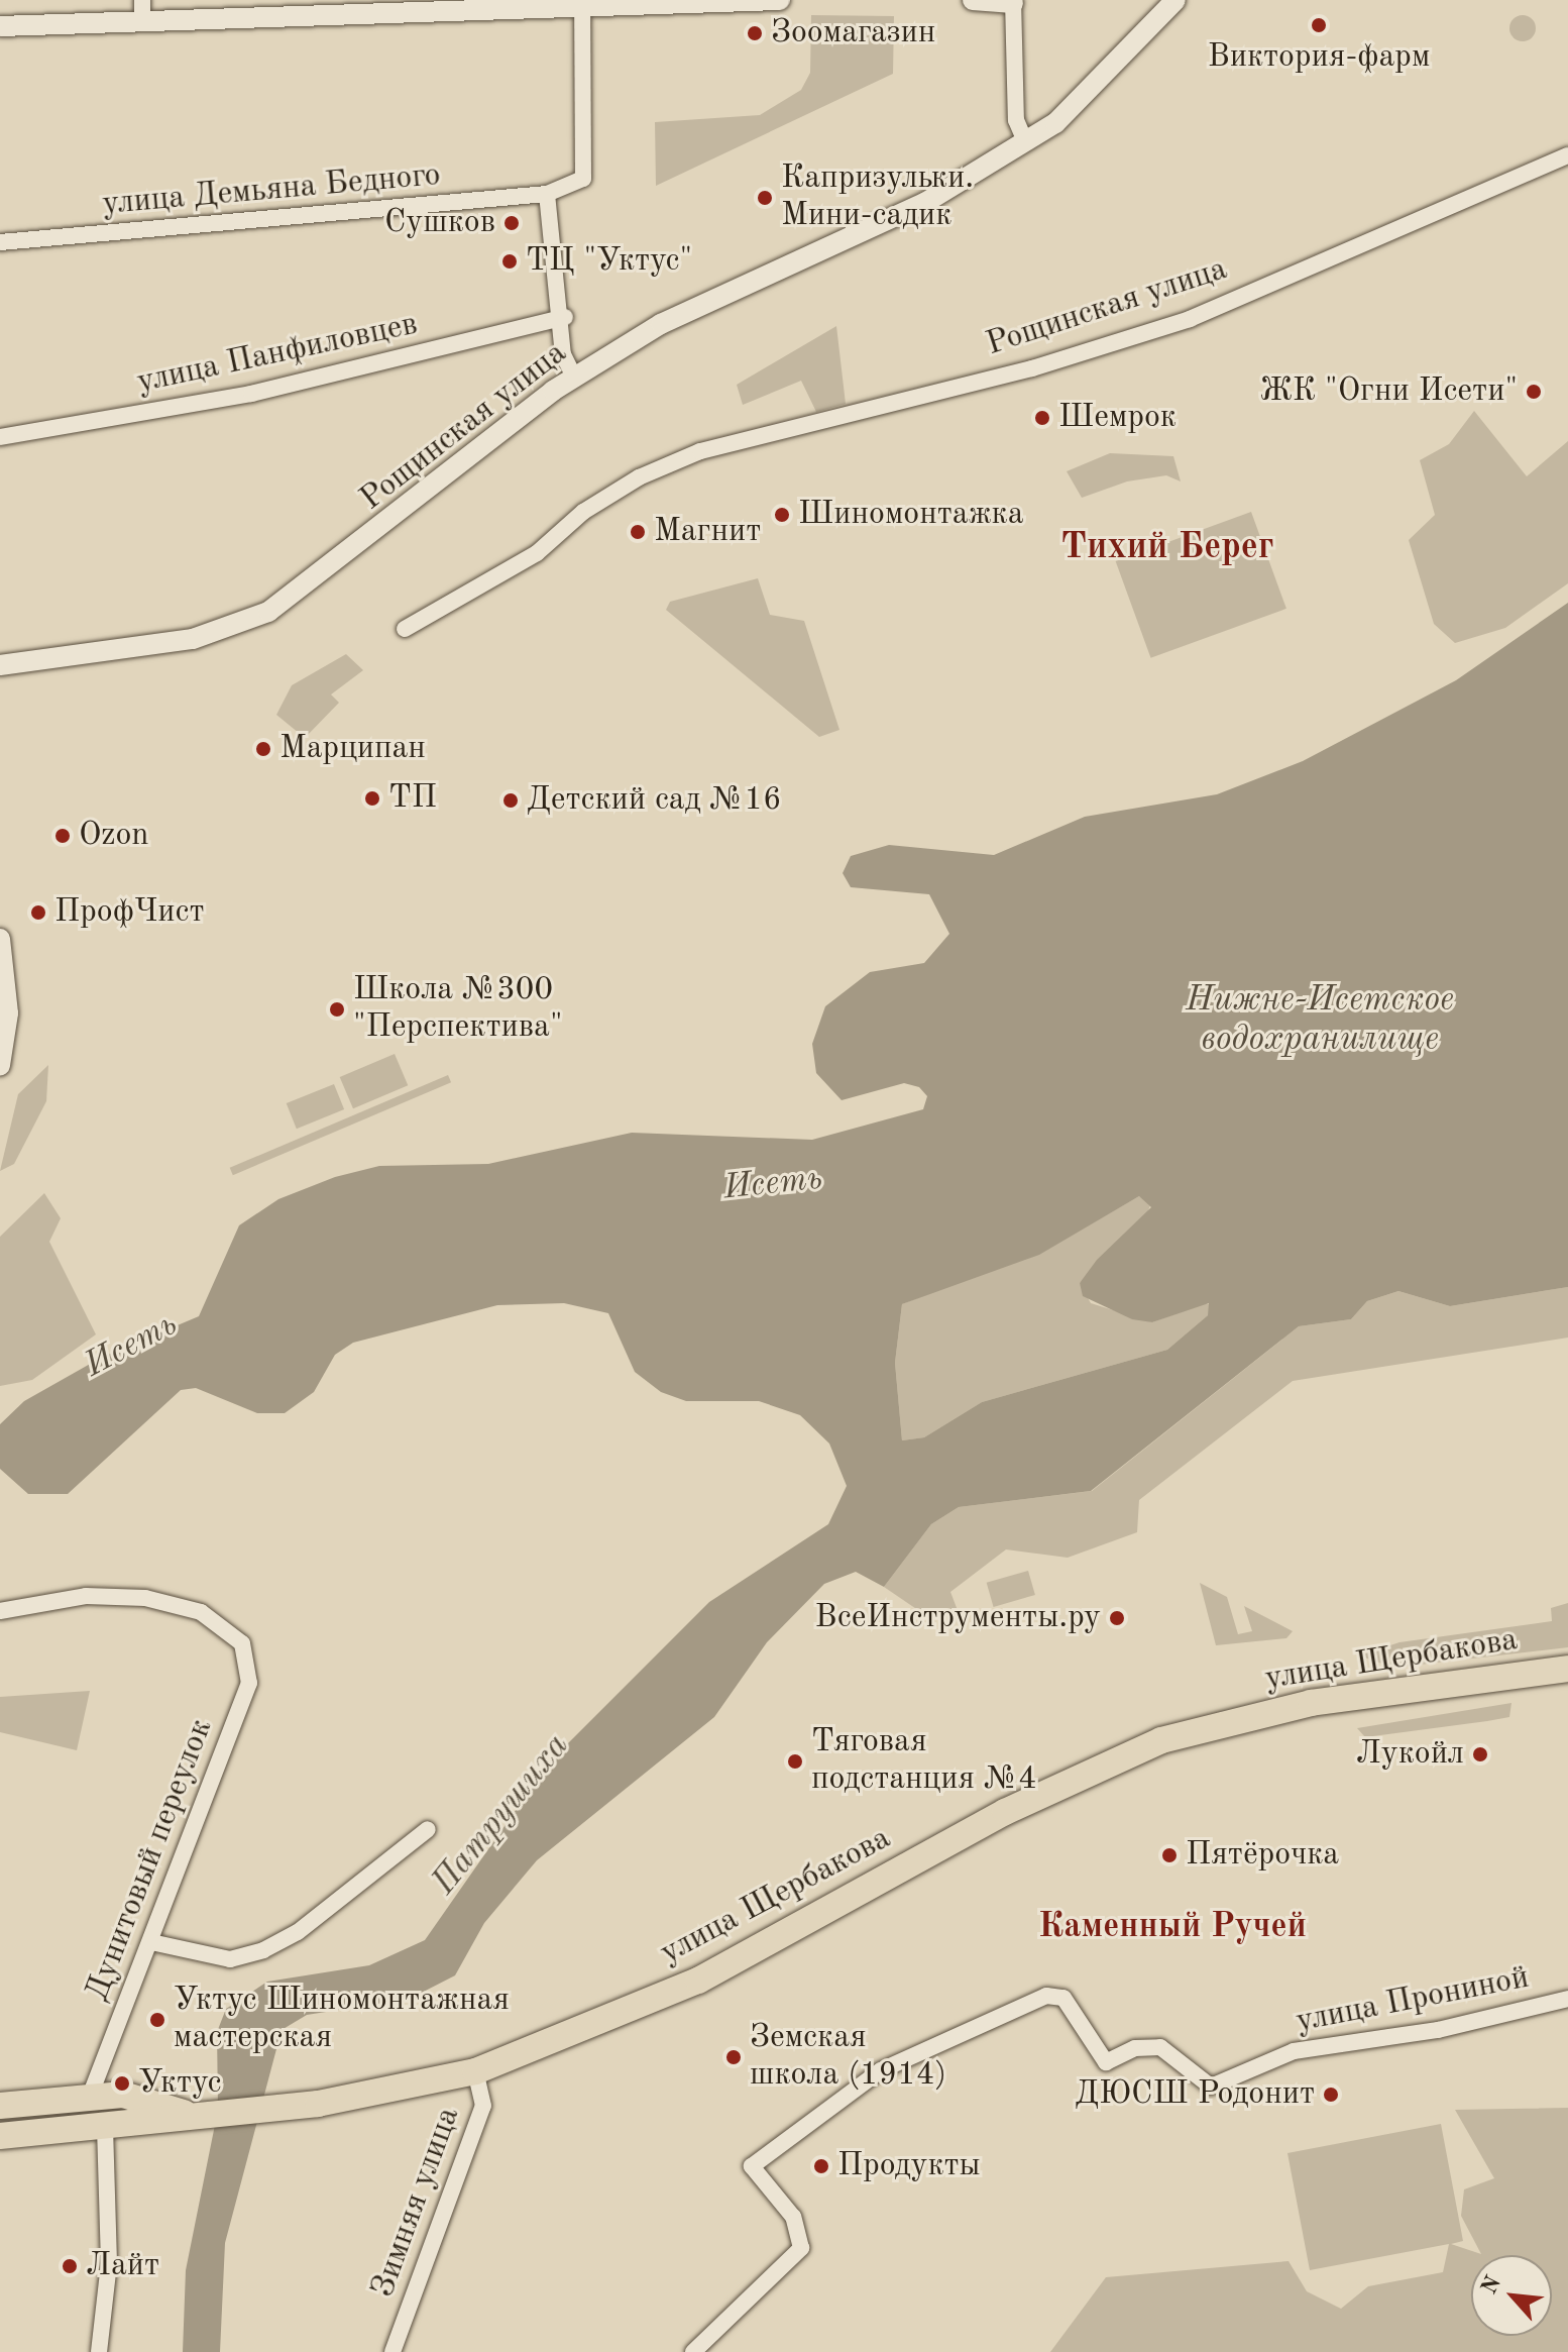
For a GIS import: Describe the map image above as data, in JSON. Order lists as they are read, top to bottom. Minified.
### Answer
{"streets":{"main road":["улица Щербакова"],"street":["улица Демьяна Бедного","Рощинская улица","улица Панфиловцев","Дунитовый переулок","улица Прониной","Зимняя улица"]},"crossings":[["улица Щербакова","Дунитовый переулок"],["улица Щербакова","Зимняя улица"]],"districts":["Тихий Берег","Каменный Ручей"],"water":["Нижне-Исетское водохранилище","Исеть","Патрушиха"],"places":["Виктория-фарм","Зоомагазин","Капризульки. Мини-садик","Сушков","ТЦ \"Уктус\"","ЖК \"Огни Исети\"","Шемрок","Шиномонтажка","Магнит","Марципан","ТП","Детский сад №16","Ozon","ПрофЧист","Школа №300 \"Перспектива\"","ВсеИнструменты.ру","Лукойл","Тяговая подстанция №4","Пятёрочка","Уктус Шиномонтажная мастерская","Земская школа (1914)","Уктус","ДЮСШ Родонит","Продукты","Лайт"],"north":"top left"}
